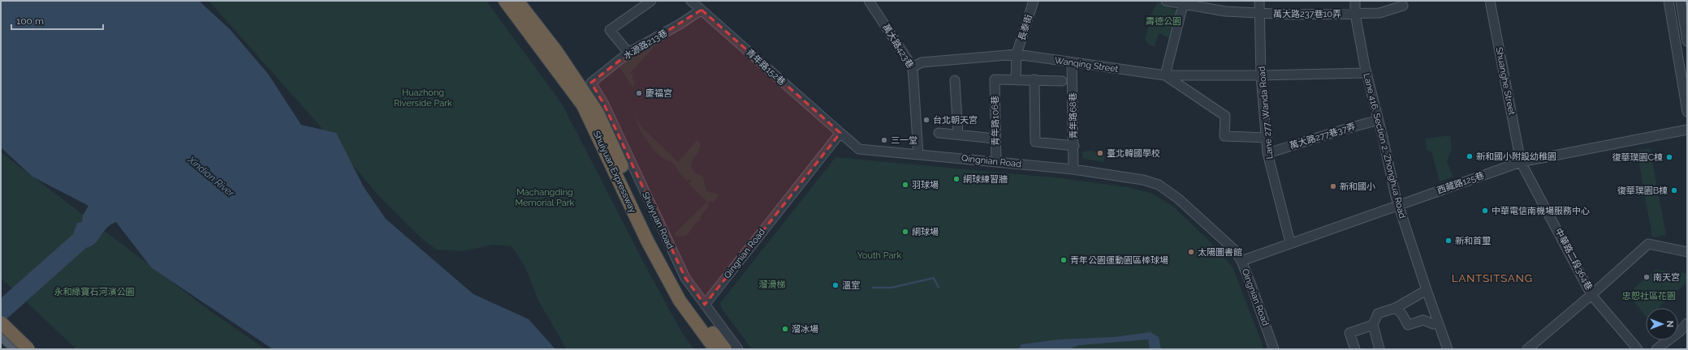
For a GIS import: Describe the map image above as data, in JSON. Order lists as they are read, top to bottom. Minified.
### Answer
{"streets":{"highway":["Shuiyuan Expressway"],"street":["萬大路237巷10弄","長泰街","水源路213巷","萬大路423巷","Wanqing Street","青年路152巷","Shuanghe Street","Lane 277, Wanda Road","青年路68巷","青年路106巷","萬大路277巷37弄","Lane 416, Section 2, Zhonghua Road","Qingnian Road","西藏路125巷","Shuiyuan Road","中華路二段364巷"]},"crossings":[["萬大路237巷10弄","Lane 277, Wanda Road"],["萬大路237巷10弄","Lane 416, Section 2, Zhonghua Road"],["長泰街","Wanqing Street"],["長泰街","青年路106巷"],["水源路213巷","青年路152巷"],["水源路213巷","Shuiyuan Road"],["萬大路423巷","Wanqing Street"],["萬大路423巷","Qingnian Road"],["Wanqing Street","Lane 277, Wanda Road"],["Wanqing Street","青年路68巷"],["Wanqing Street","Lane 416, Section 2, Zhonghua Road"],["青年路152巷","Qingnian Road"],["Shuanghe Street","西藏路125巷"],["Shuanghe Street","中華路二段364巷"],["Lane 277, Wanda Road","萬大路277巷37弄"],["Lane 277, Wanda Road","西藏路125巷"],["青年路68巷","Qingnian Road"],["青年路106巷","Qingnian Road"],["萬大路277巷37弄","Lane 416, Section 2, Zhonghua Road"],["Lane 416, Section 2, Zhonghua Road","西藏路125巷"],["Qingnian Road","西藏路125巷"],["Qingnian Road","Shuiyuan Road"],["西藏路125巷","中華路二段364巷"]],"districts":["LANTSITSANG"],"water":["Xindian River"],"parks":["壽德公園","Huazhong Riverside Park","Machangding Memorial Park","Youth Park","溜滑梯","永和綠寶石河濱公園","忠恕社區花園"],"places":["慶福宮","台北朝天宮","三一堂","臺北韓國學校","新和國小附設幼稚園","復華璞園C棟","網球練習牆","羽球場","新和國小","復華璞園B棟","中華電信南機場服務中心","網球場","新和首璽","太陽圖書館","青年公園運動園區棒球場","南天宮","溫室","溜冰場"],"scale_bar":"100 m","north":"right"}
